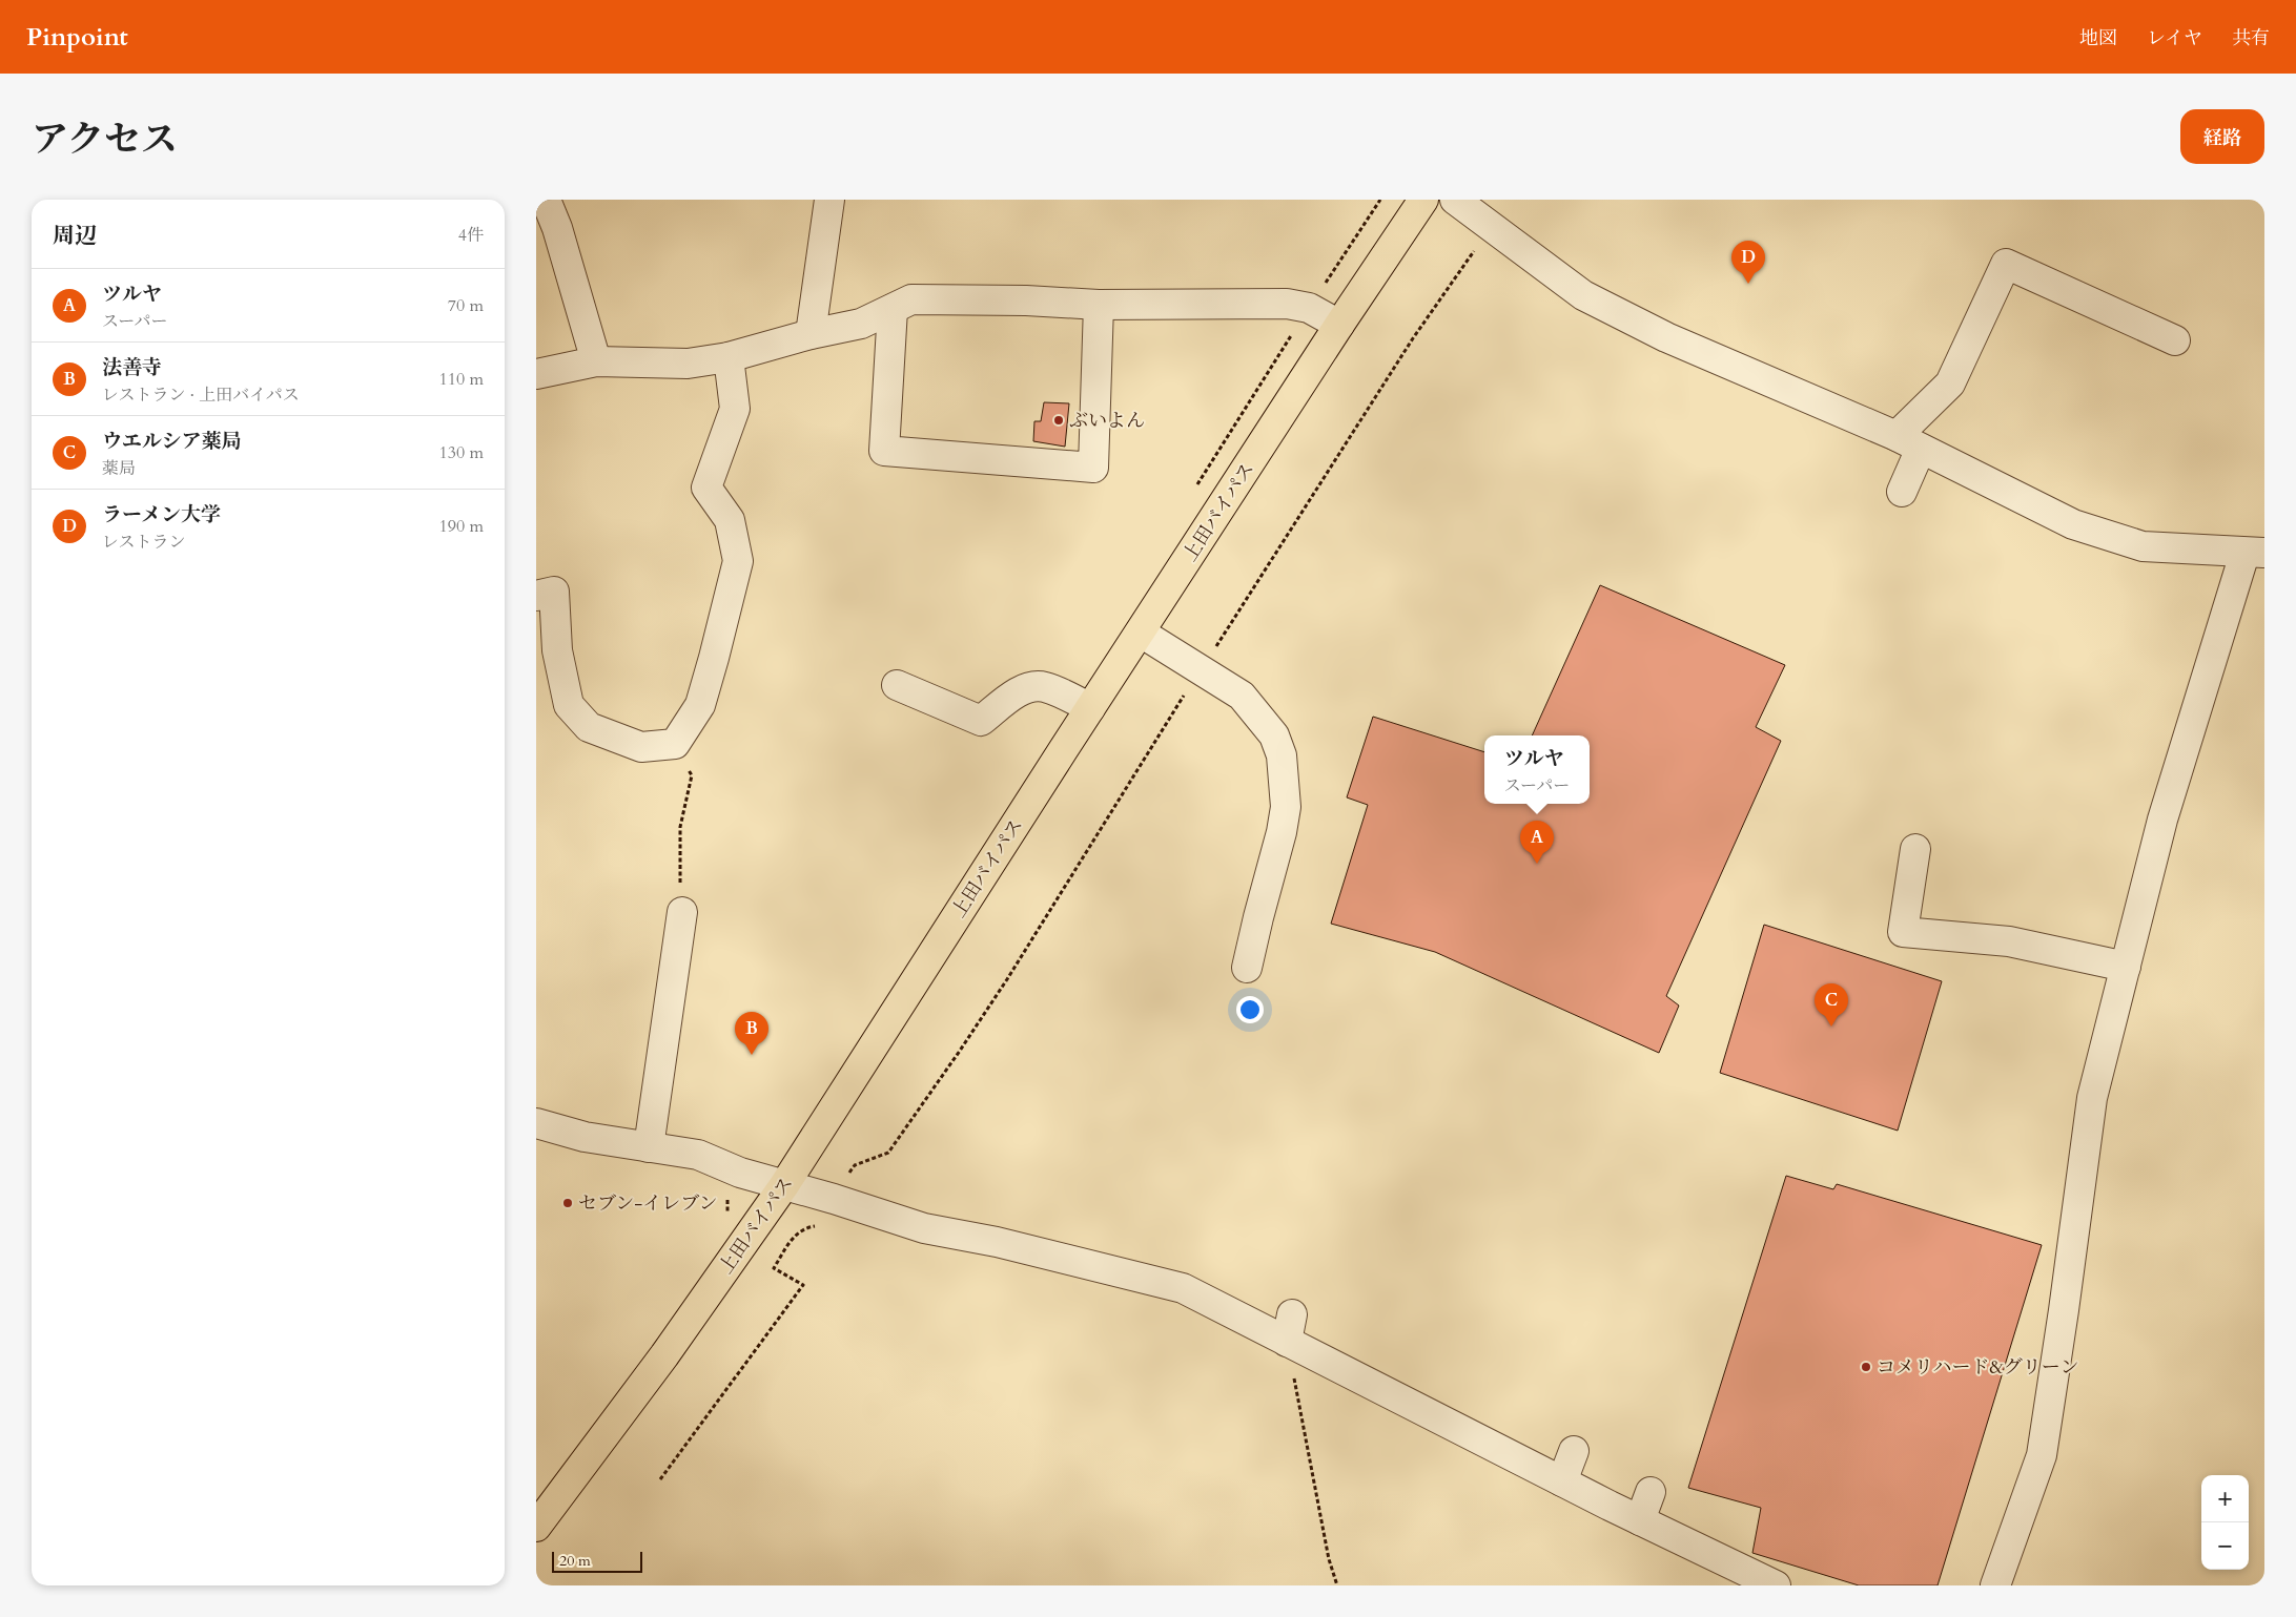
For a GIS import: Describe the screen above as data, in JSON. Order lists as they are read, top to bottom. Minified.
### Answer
{"streets":{"highway":["上田バイパス"]},"places":["ぶいよん","セブン-イレブン","コメリハード&グリーン"],"scale_bar":"20 m","page":{"header":"Pinpoint","nav":["地図","レイヤ","共有"],"title":"アクセス","buttons":"経路","heading":["周辺","4件"],"pins":["D","A","C","B"],"list":[{"mark":"A","name":"ツルヤ","note":"スーパー","value":"70 m"},{"mark":"B","name":"法善寺","note":"レストラン · 上田バイパス","value":"110 m"},{"mark":"C","name":"ウエルシア薬局","note":"薬局","value":"130 m"},{"mark":"D","name":"ラーメン大学","note":"レストラン","value":"190 m"}],"popup":["ツルヤ","スーパー"],"map_buttons":["+","−"],"scale":"20 m"}}
